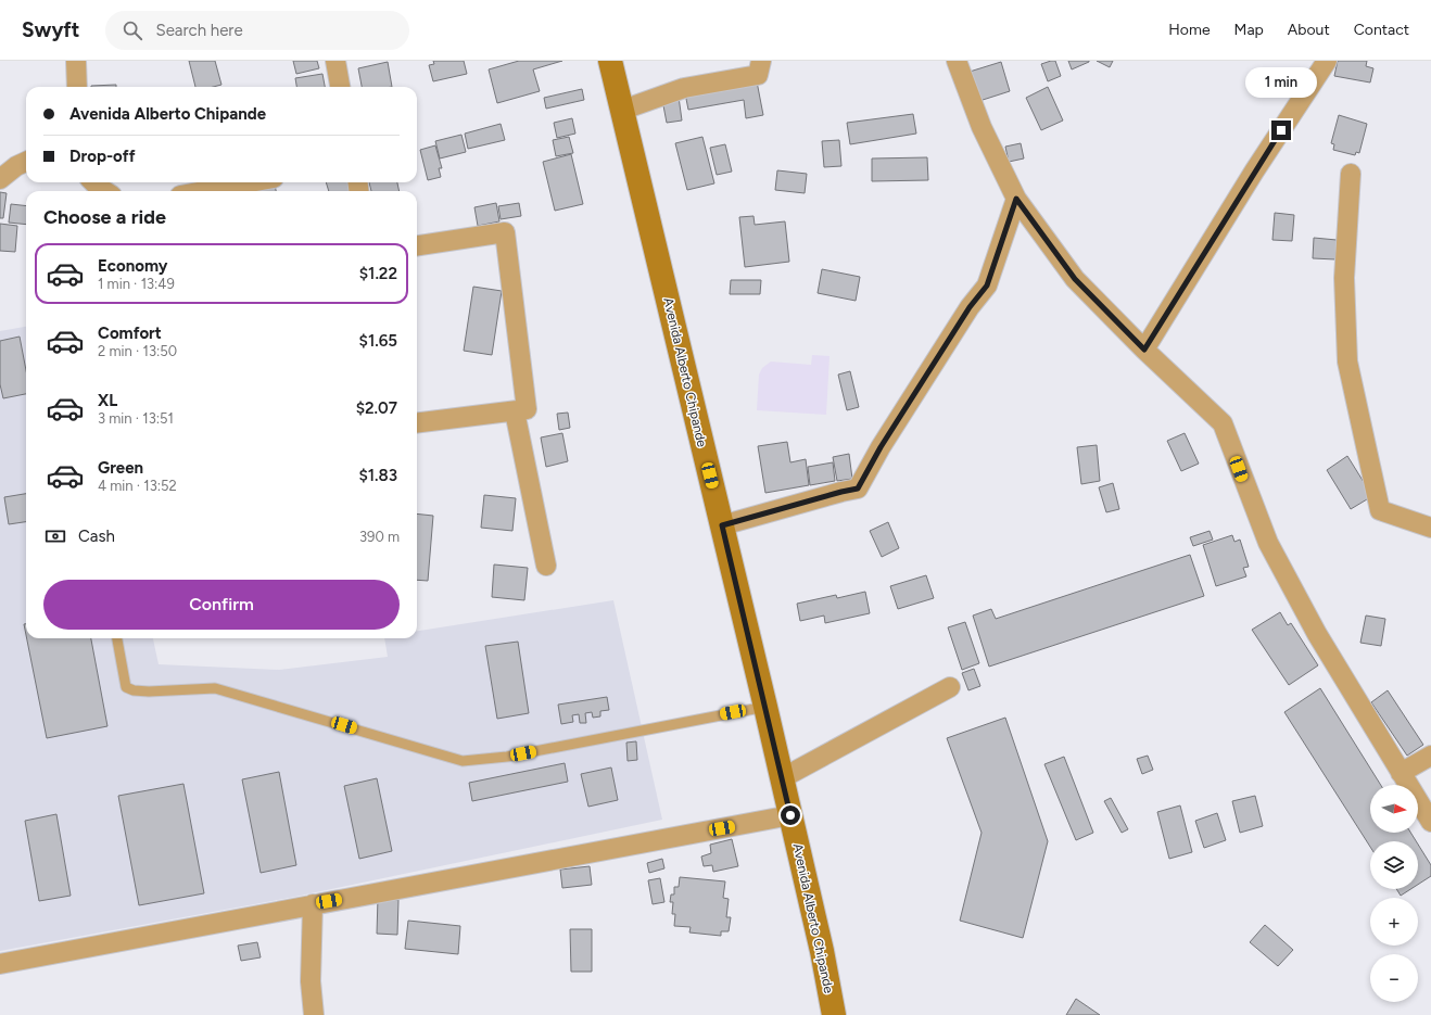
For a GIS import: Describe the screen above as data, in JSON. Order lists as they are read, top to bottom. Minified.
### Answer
{"streets":{"main road":["Avenida Alberto Chipande"]},"north":"right","page":{"header":"Swyft","search":"Search here","nav":["Home","Map","About","Contact"],"bubble":"1 min","banner":["Avenida Alberto Chipande","Drop-off"],"heading":"Choose a ride","list":[{"name":"Economy","note":"1 min · 13:49","value":"$1.22"},{"name":"Comfort","note":"2 min · 13:50","value":"$1.65"},{"name":"XL","note":"3 min · 13:51","value":"$2.07"},{"name":"Green","note":"4 min · 13:52","value":"$1.83"}],"pay":["Cash","390 m"],"buttons":"Confirm","map_buttons":["+","−"]}}
